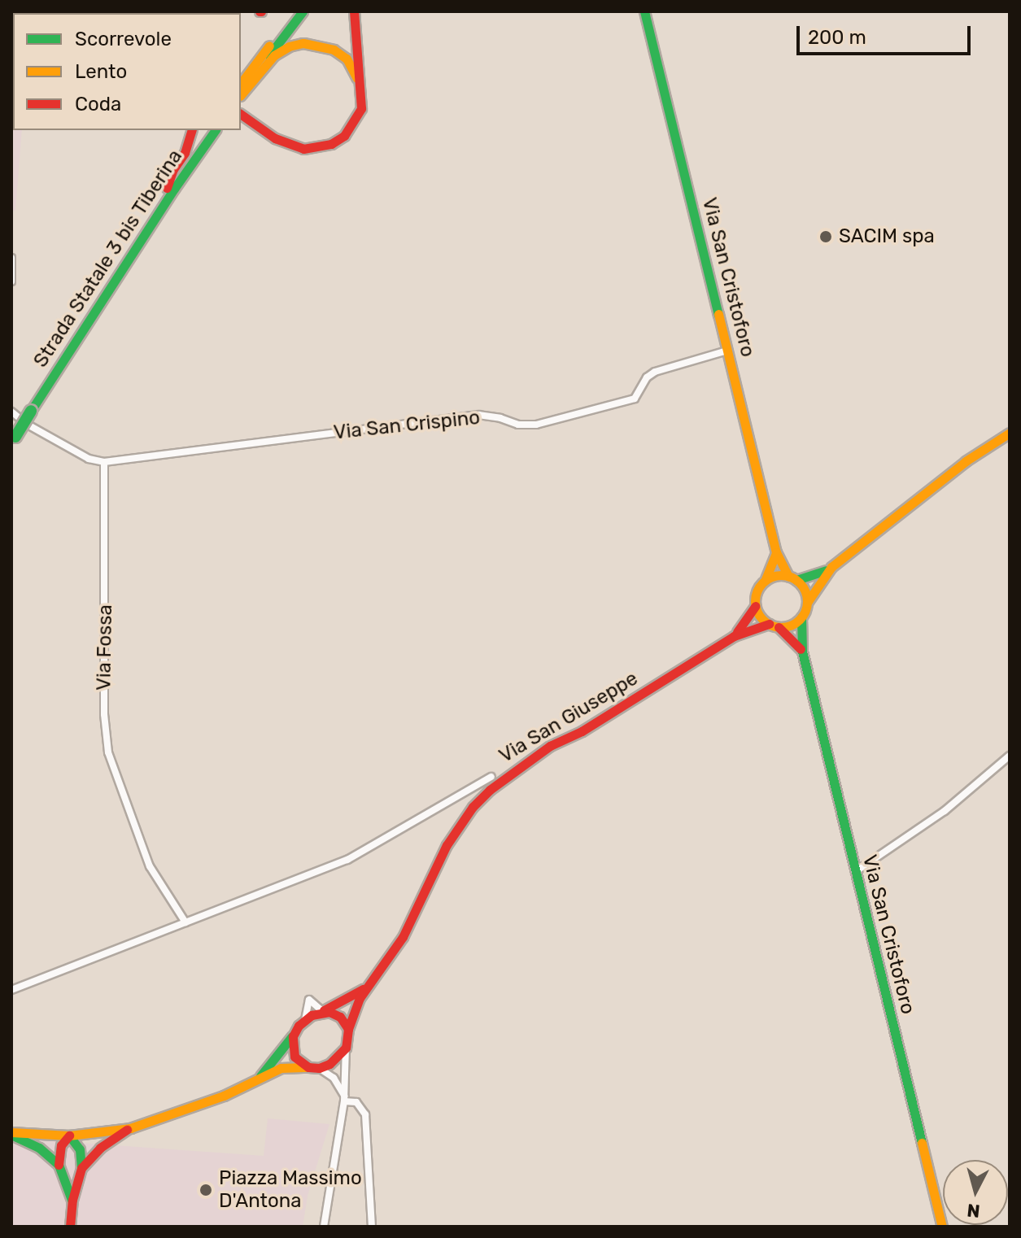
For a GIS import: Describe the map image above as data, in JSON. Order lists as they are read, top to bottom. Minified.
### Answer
{"streets":{"main road":["Strada Statale 3 bis Tiberina","Via San Cristoforo","Via San Giuseppe"],"street":["Via San Crispino","Via Fossa"]},"crossings":[["Via San Cristoforo","Via San Crispino"],["Via San Cristoforo","Via San Giuseppe"],["Via San Crispino","Via Fossa"]],"places":["SACIM spa","Piazza Massimo D'Antona"],"legend":["Scorrevole","Lento","Coda"],"scale_bar":"200 m","north":"bottom"}
